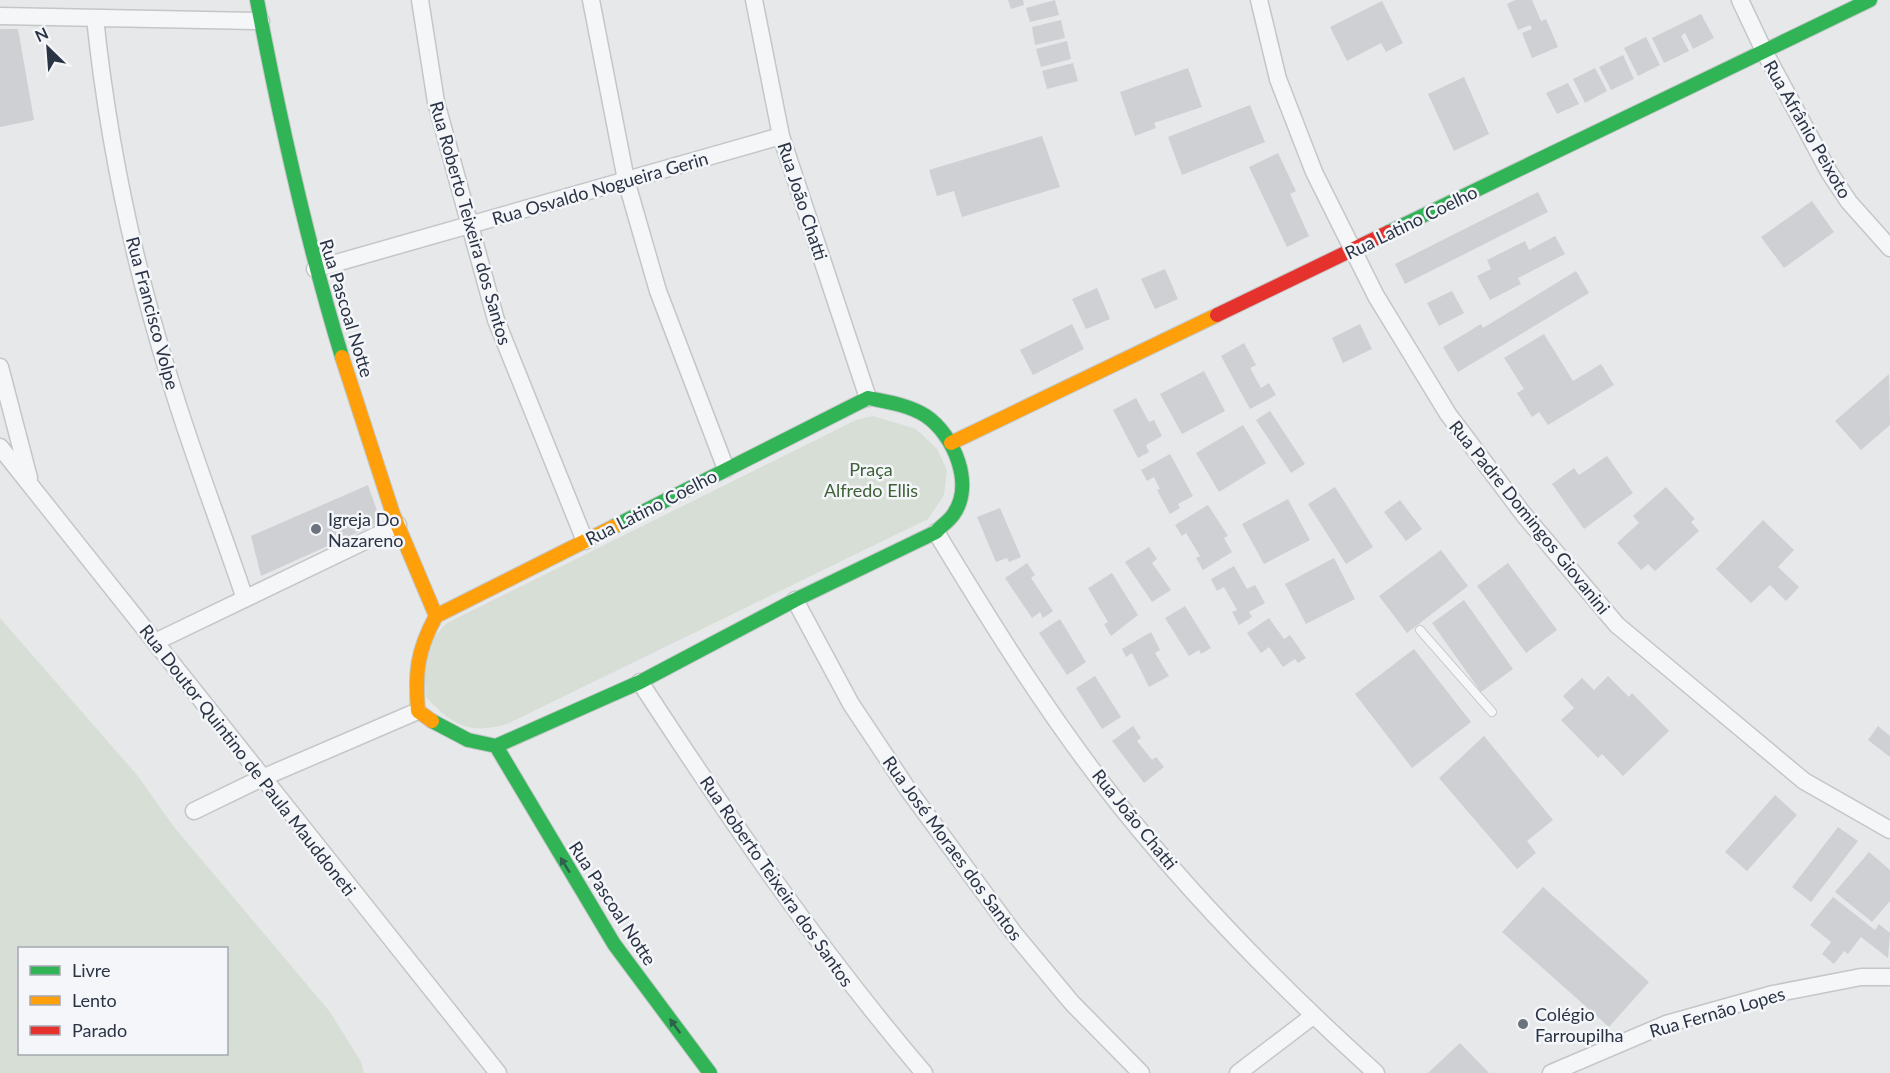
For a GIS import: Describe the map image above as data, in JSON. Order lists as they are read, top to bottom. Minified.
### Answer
{"streets":{"street":["Rua Afrânio Peixoto","Rua Osvaldo Nogueira Gerin","Rua João Chatti","Rua Latino Coelho","Rua Roberto Teixeira dos Santos","Rua Pascoal Notte","Rua Francisco Volpe","Rua Padre Domingos Giovanini","Rua Doutor Quintino de Paula Mauddoneti","Rua José Moraes dos Santos","Rua Fernão Lopes"]},"crossings":[["Rua Afrânio Peixoto","Rua Latino Coelho"],["Rua Osvaldo Nogueira Gerin","Rua João Chatti"],["Rua Osvaldo Nogueira Gerin","Rua Roberto Teixeira dos Santos"],["Rua Osvaldo Nogueira Gerin","Rua Pascoal Notte"],["Rua João Chatti","Rua Latino Coelho"],["Rua Latino Coelho","Rua Roberto Teixeira dos Santos"],["Rua Latino Coelho","Rua Pascoal Notte"],["Rua Latino Coelho","Rua Padre Domingos Giovanini"]],"one_way":["Rua Pascoal Notte"],"parks":["Praça Alfredo Ellis"],"places":["Igreja Do Nazareno","Colégio Farroupilha"],"legend":["Livre","Lento","Parado"],"north":"top left"}
